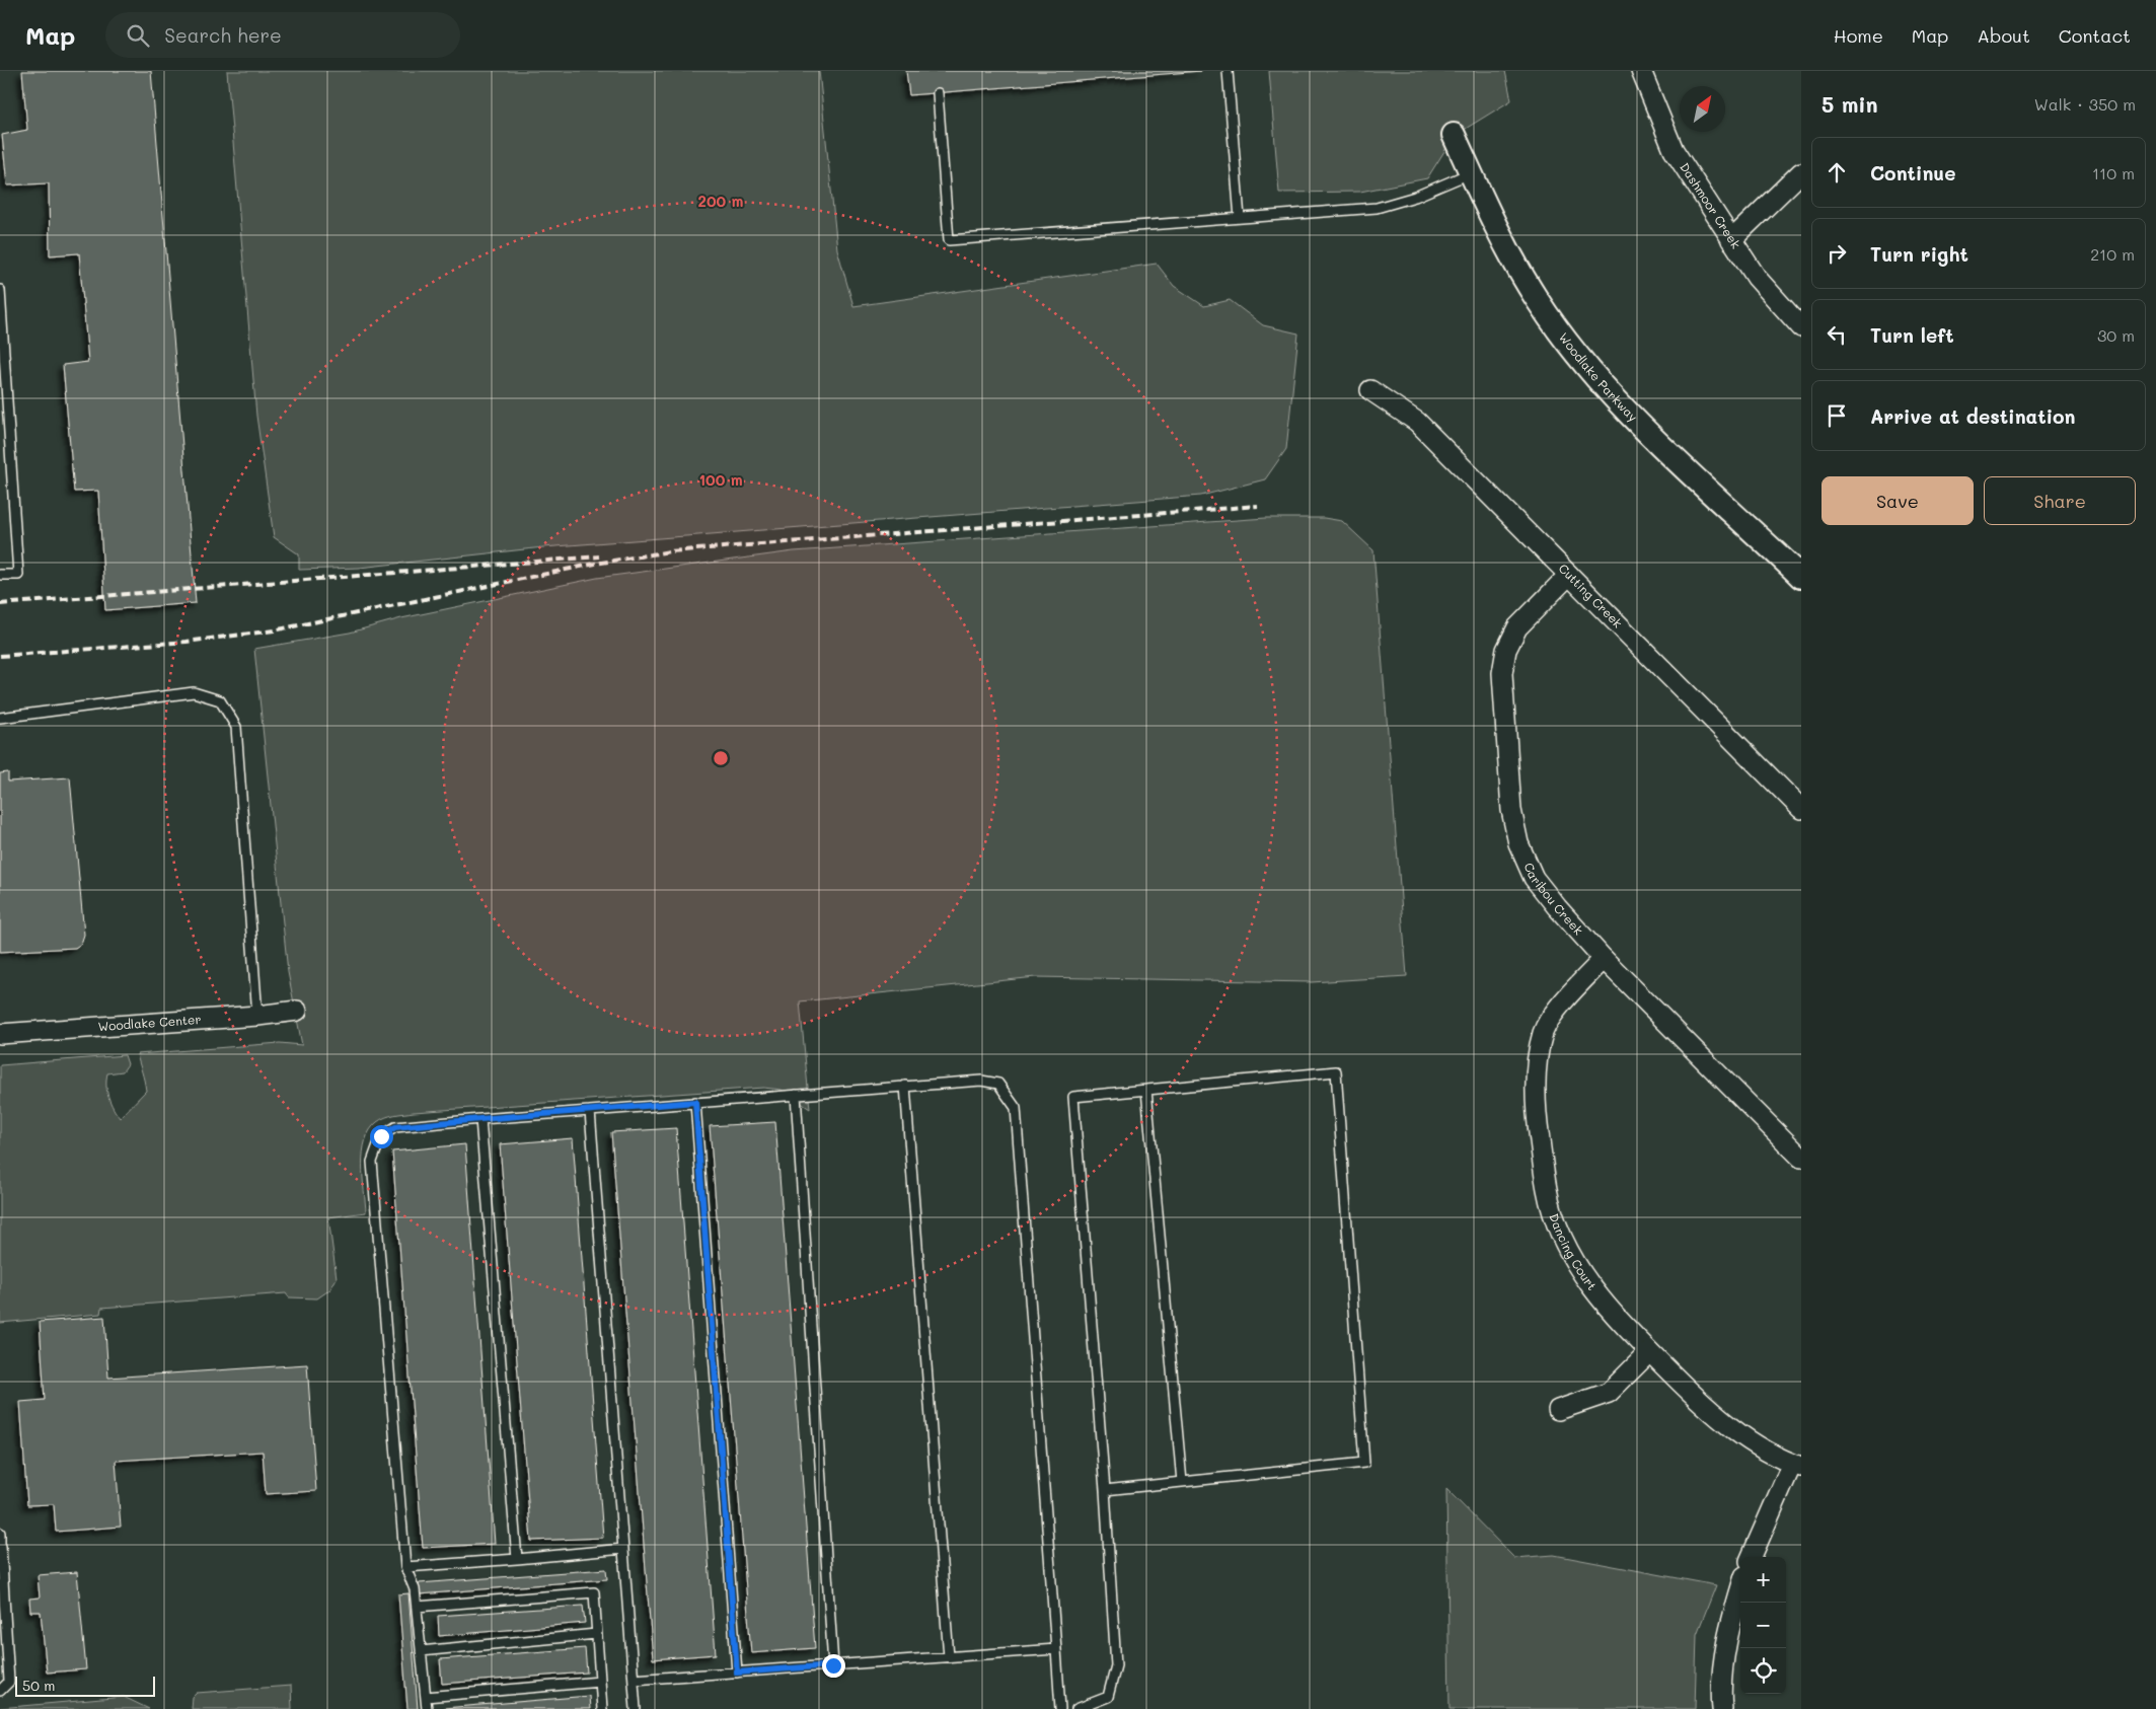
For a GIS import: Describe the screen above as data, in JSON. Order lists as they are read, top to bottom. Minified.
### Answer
{"streets":{"street":["Dashmoor Creek","Woodlake Parkway","Cutting Creek","Caribou Creek","Woodlake Center","Dancing Court"]},"crossings":[["Cutting Creek","Caribou Creek"],["Caribou Creek","Dancing Court"]],"scale_bar":"50 m","north":"top right","page":{"header":"Map","search":"Search here","nav":["Home","Map","About","Contact"],"heading":["5 min","Walk · 350 m"],"list":[["Continue","110 m"],["Turn right","210 m"],["Turn left","30 m"],"Arrive at destination"],"buttons":["Save","Share"],"map_buttons":["+","−"],"scale":"50 m"},"rings":["200 m","100 m"]}
